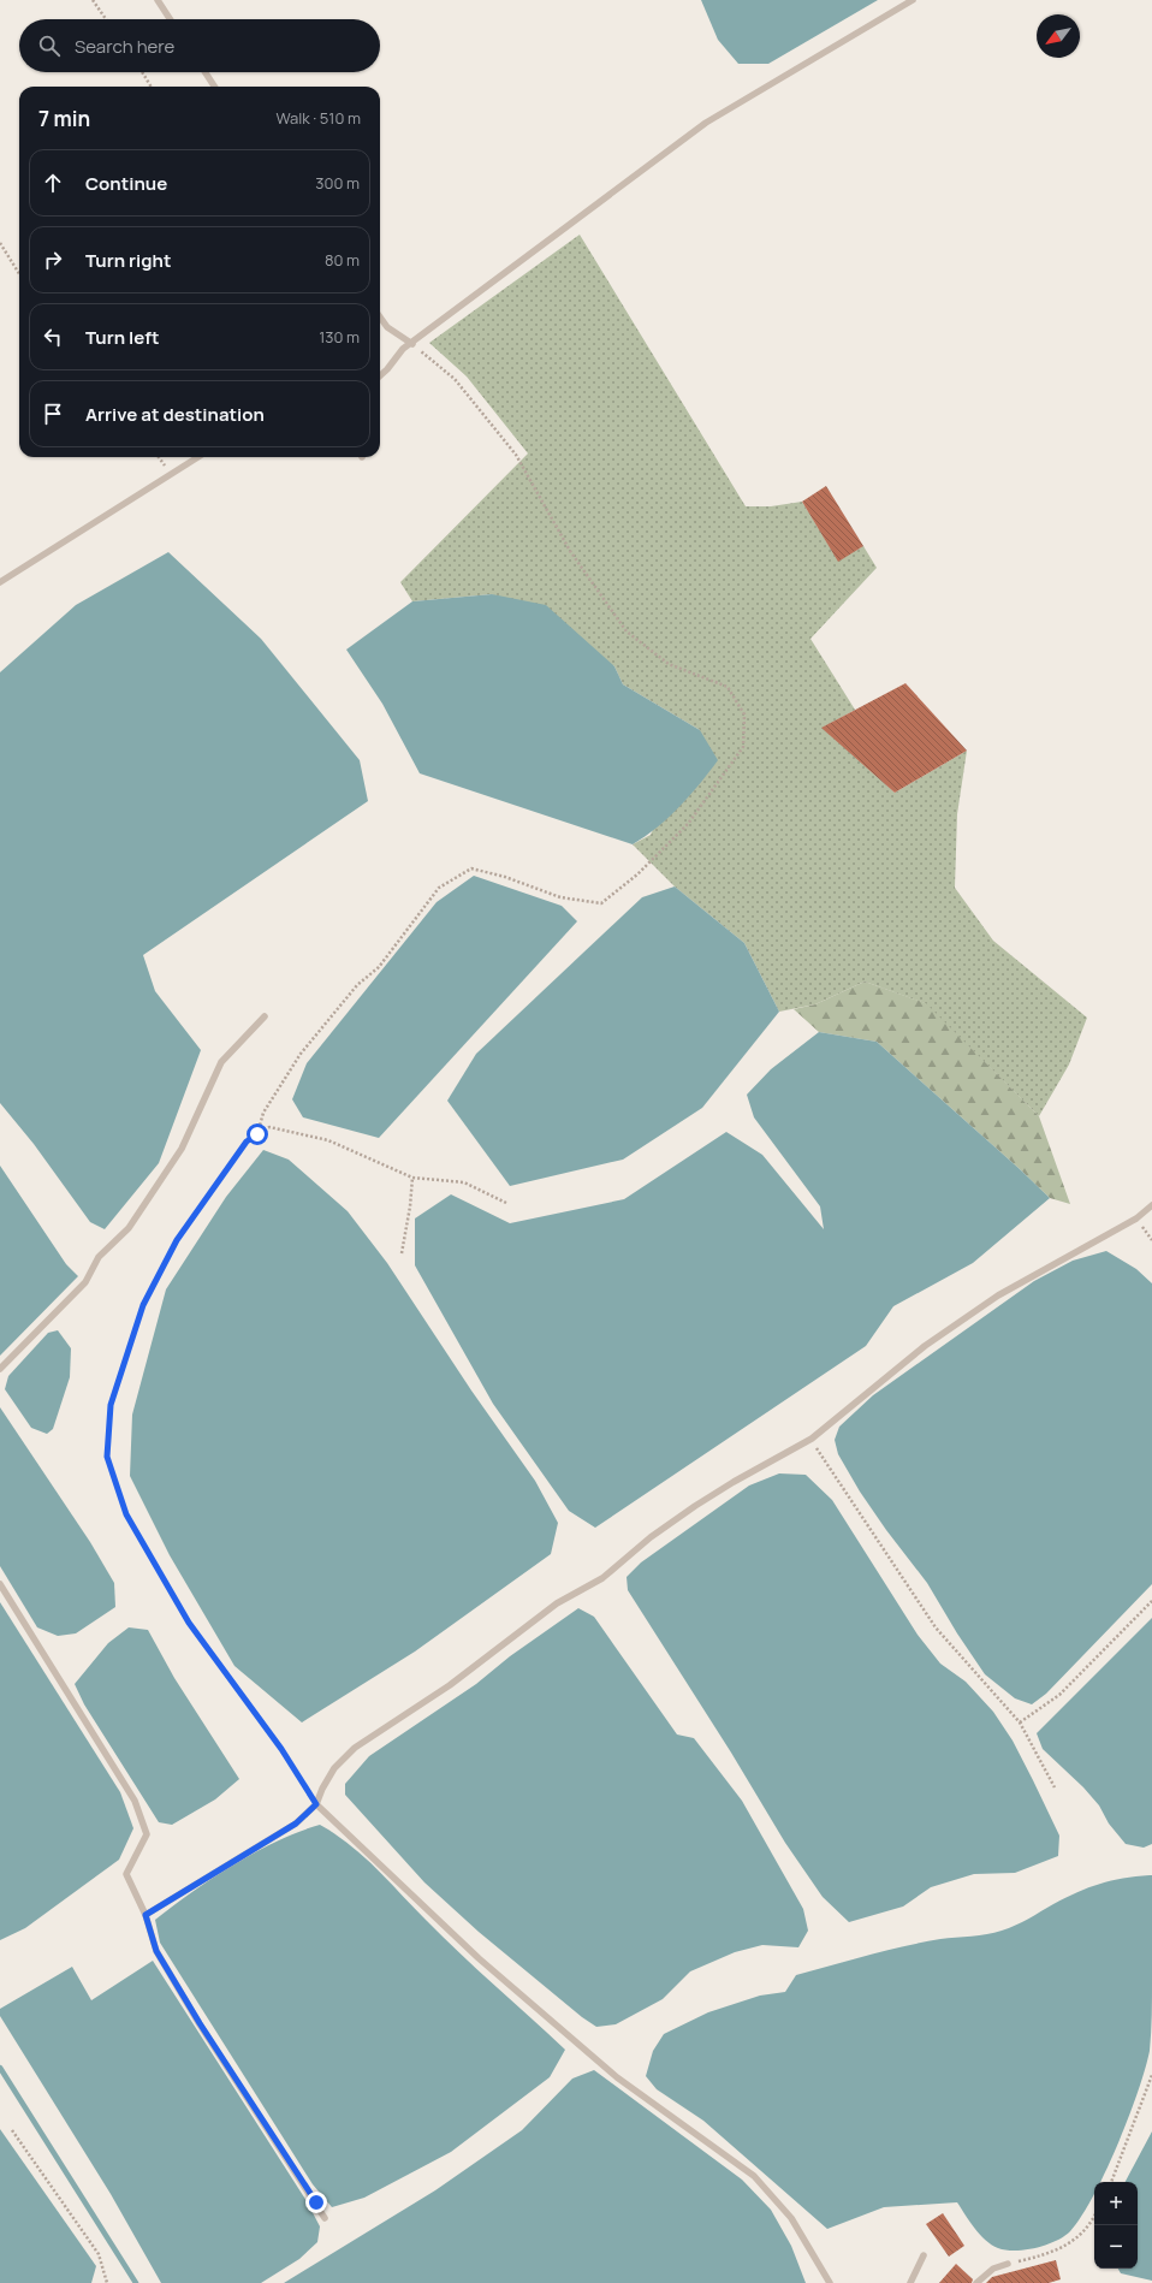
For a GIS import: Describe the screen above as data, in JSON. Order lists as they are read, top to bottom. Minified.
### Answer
{"north":"bottom left","page":{"search":"Search here","heading":["7 min","Walk · 510 m"],"list":[["Continue","300 m"],["Turn right","80 m"],["Turn left","130 m"],"Arrive at destination"],"map_buttons":["+","−"]}}
